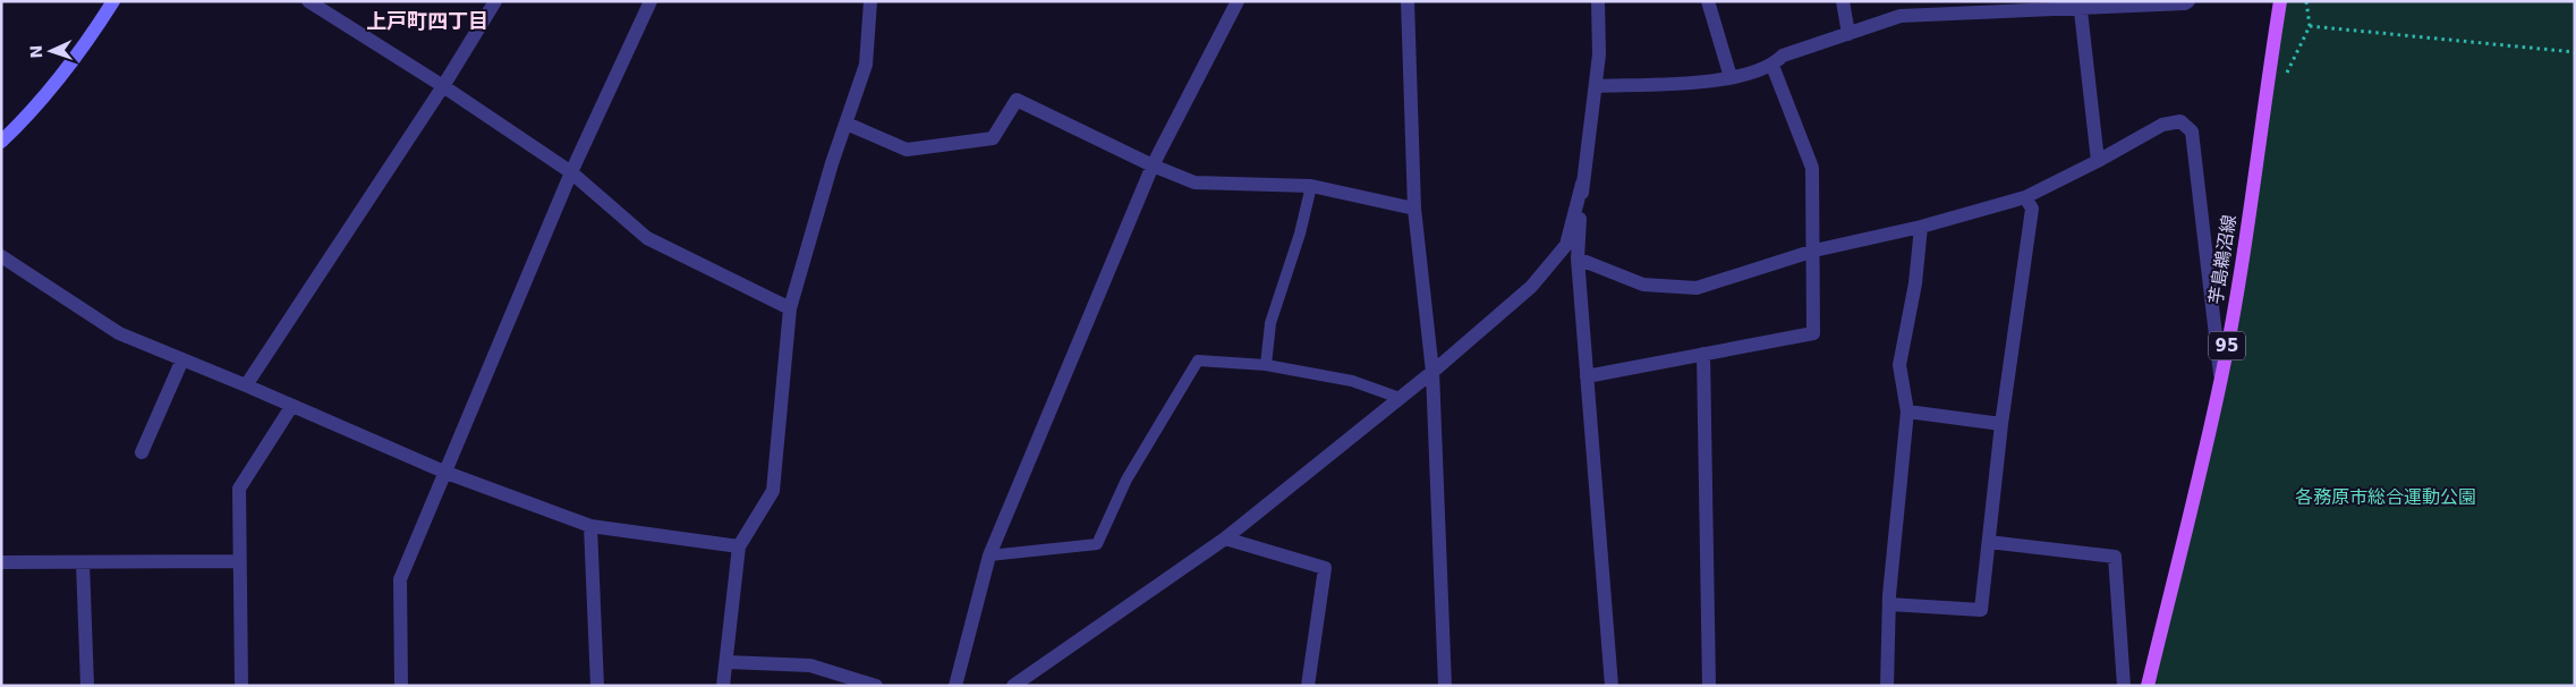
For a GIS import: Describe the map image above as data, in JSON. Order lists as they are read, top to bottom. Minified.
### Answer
{"streets":{"main road":["芋島鵜沼線","95"]},"districts":["上戸町四丁目"],"parks":["各務原市総合運動公園"],"north":"left"}
